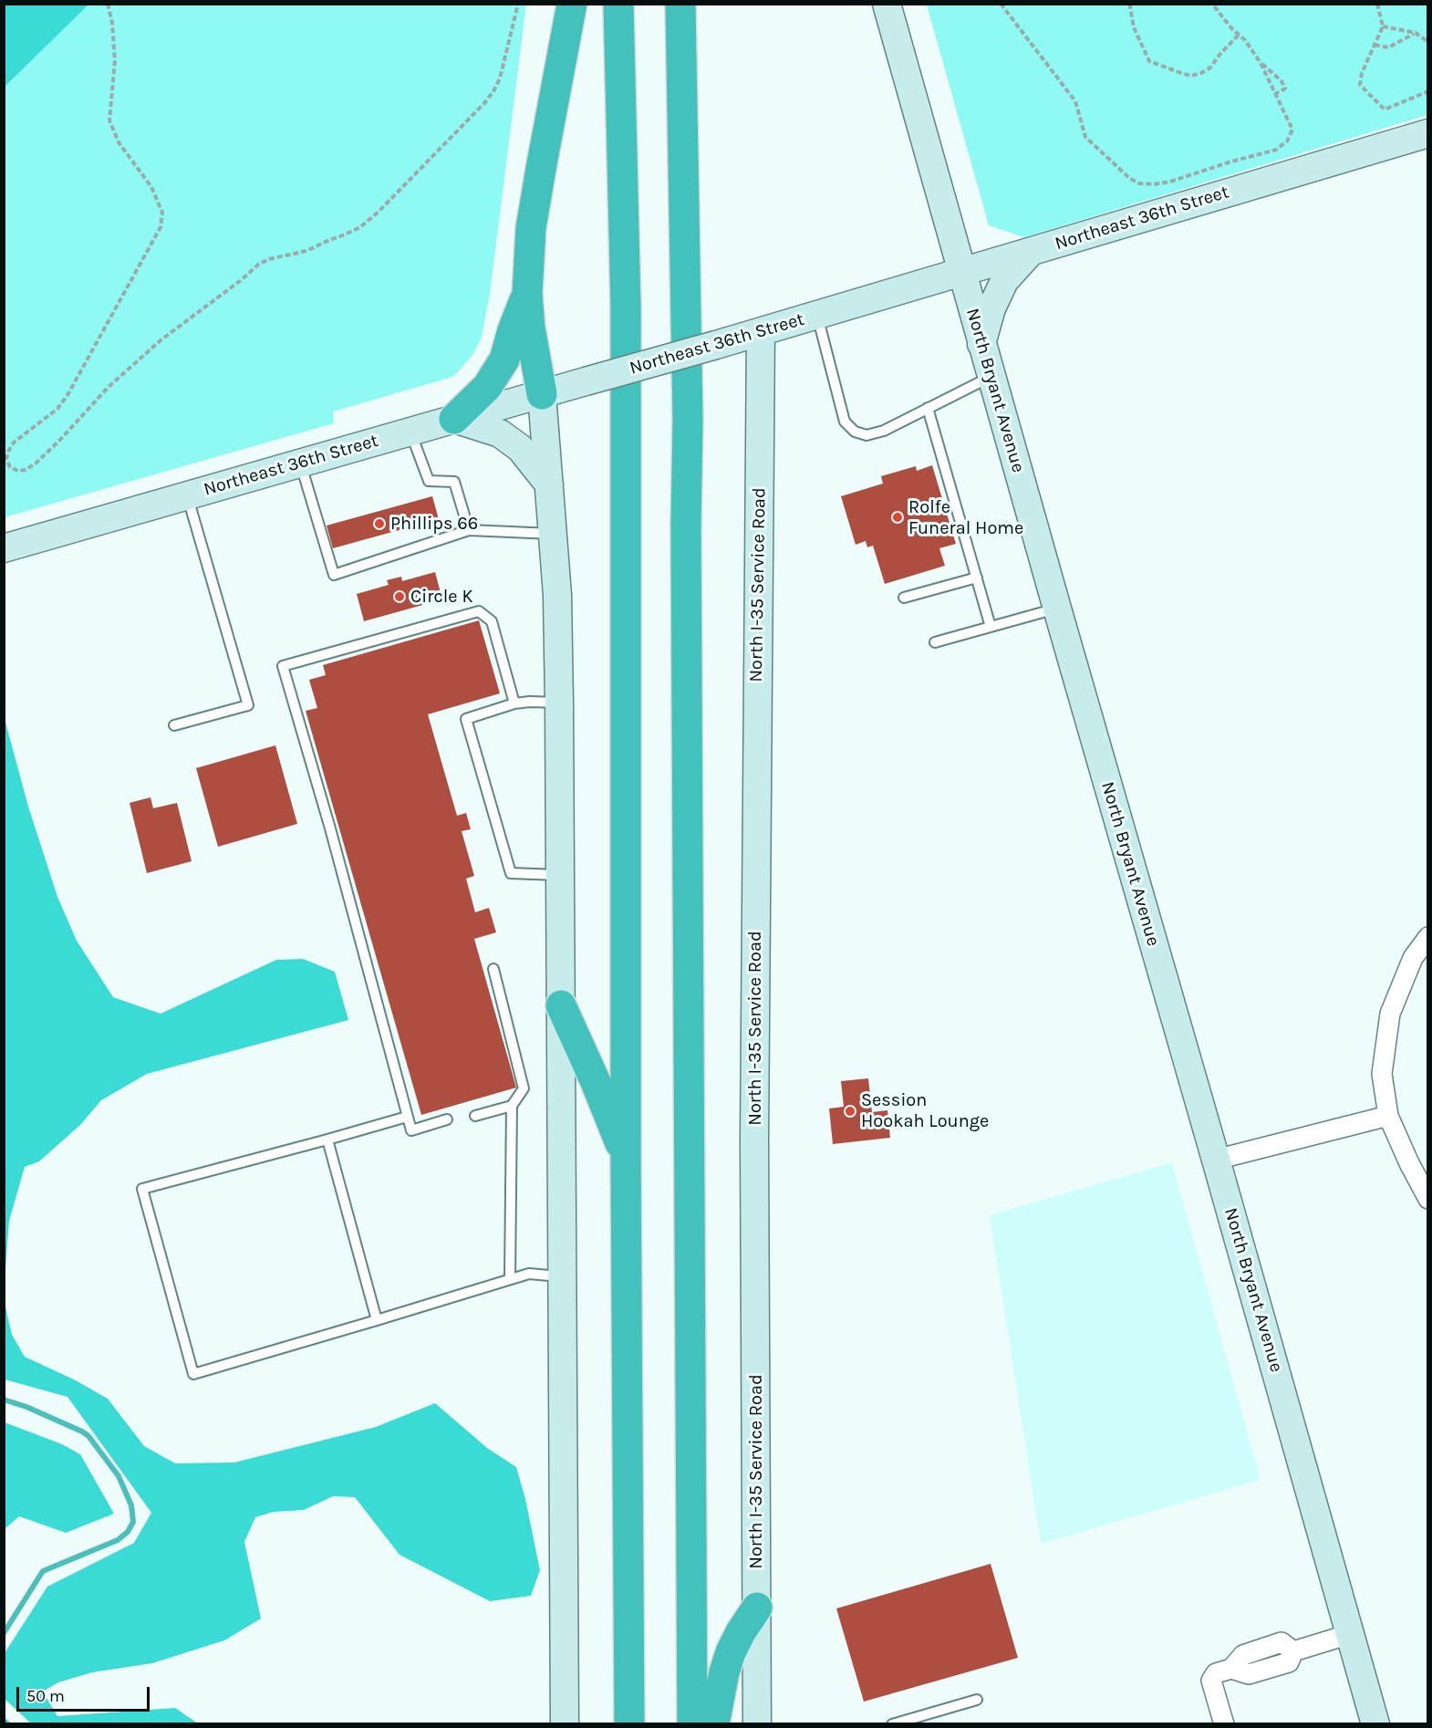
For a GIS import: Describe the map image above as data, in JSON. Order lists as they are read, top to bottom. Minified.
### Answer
{"streets":{"main road":["Northeast 36th Street","North Bryant Avenue","North I-35 Service Road"]},"crossings":[["Northeast 36th Street","North Bryant Avenue"],["Northeast 36th Street","North I-35 Service Road"]],"places":["Rolfe Funeral Home","Phillips 66","Circle K","Session Hookah Lounge"],"scale_bar":"50 m"}
